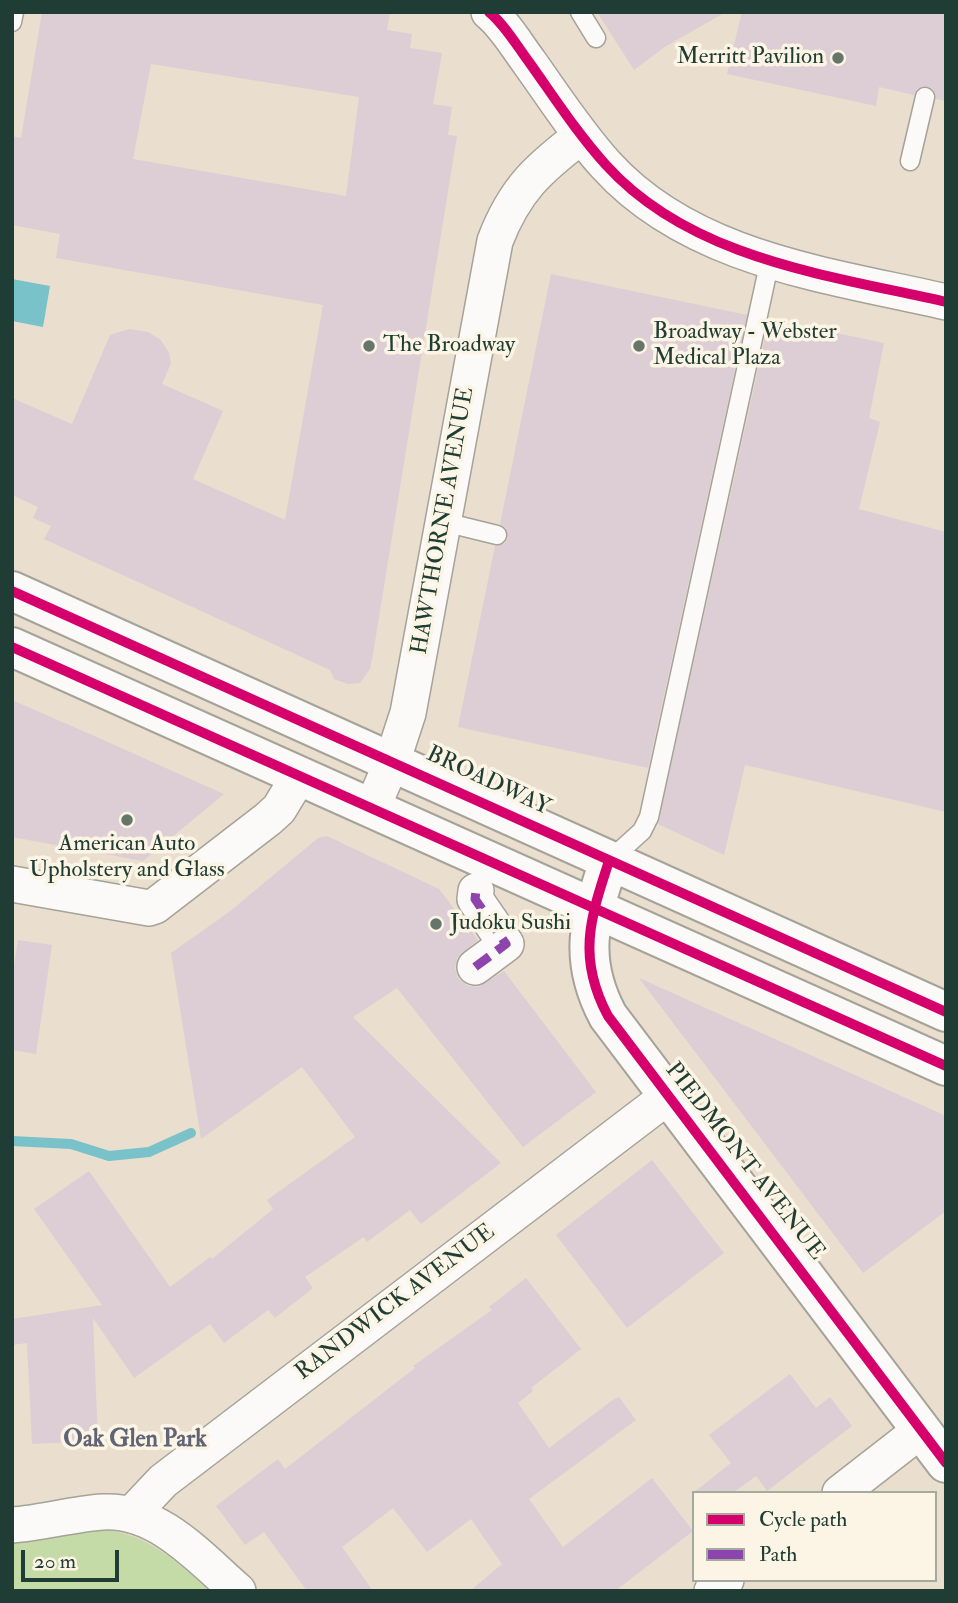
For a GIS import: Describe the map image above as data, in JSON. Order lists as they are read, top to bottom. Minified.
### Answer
{"streets":{"main road":["BROADWAY","PIEDMONT AVENUE"],"street":["HAWTHORNE AVENUE","RANDWICK AVENUE"]},"crossings":[["HAWTHORNE AVENUE","BROADWAY"],["BROADWAY","PIEDMONT AVENUE"],["PIEDMONT AVENUE","RANDWICK AVENUE"]],"districts":["Oak Glen Park"],"places":["Merritt Pavilion","The Broadway","Broadway - Webster Medical Plaza","American Auto Upholstery and Glass","Judoku Sushi"],"legend":["Cycle path","Path"],"scale_bar":"20 m"}
